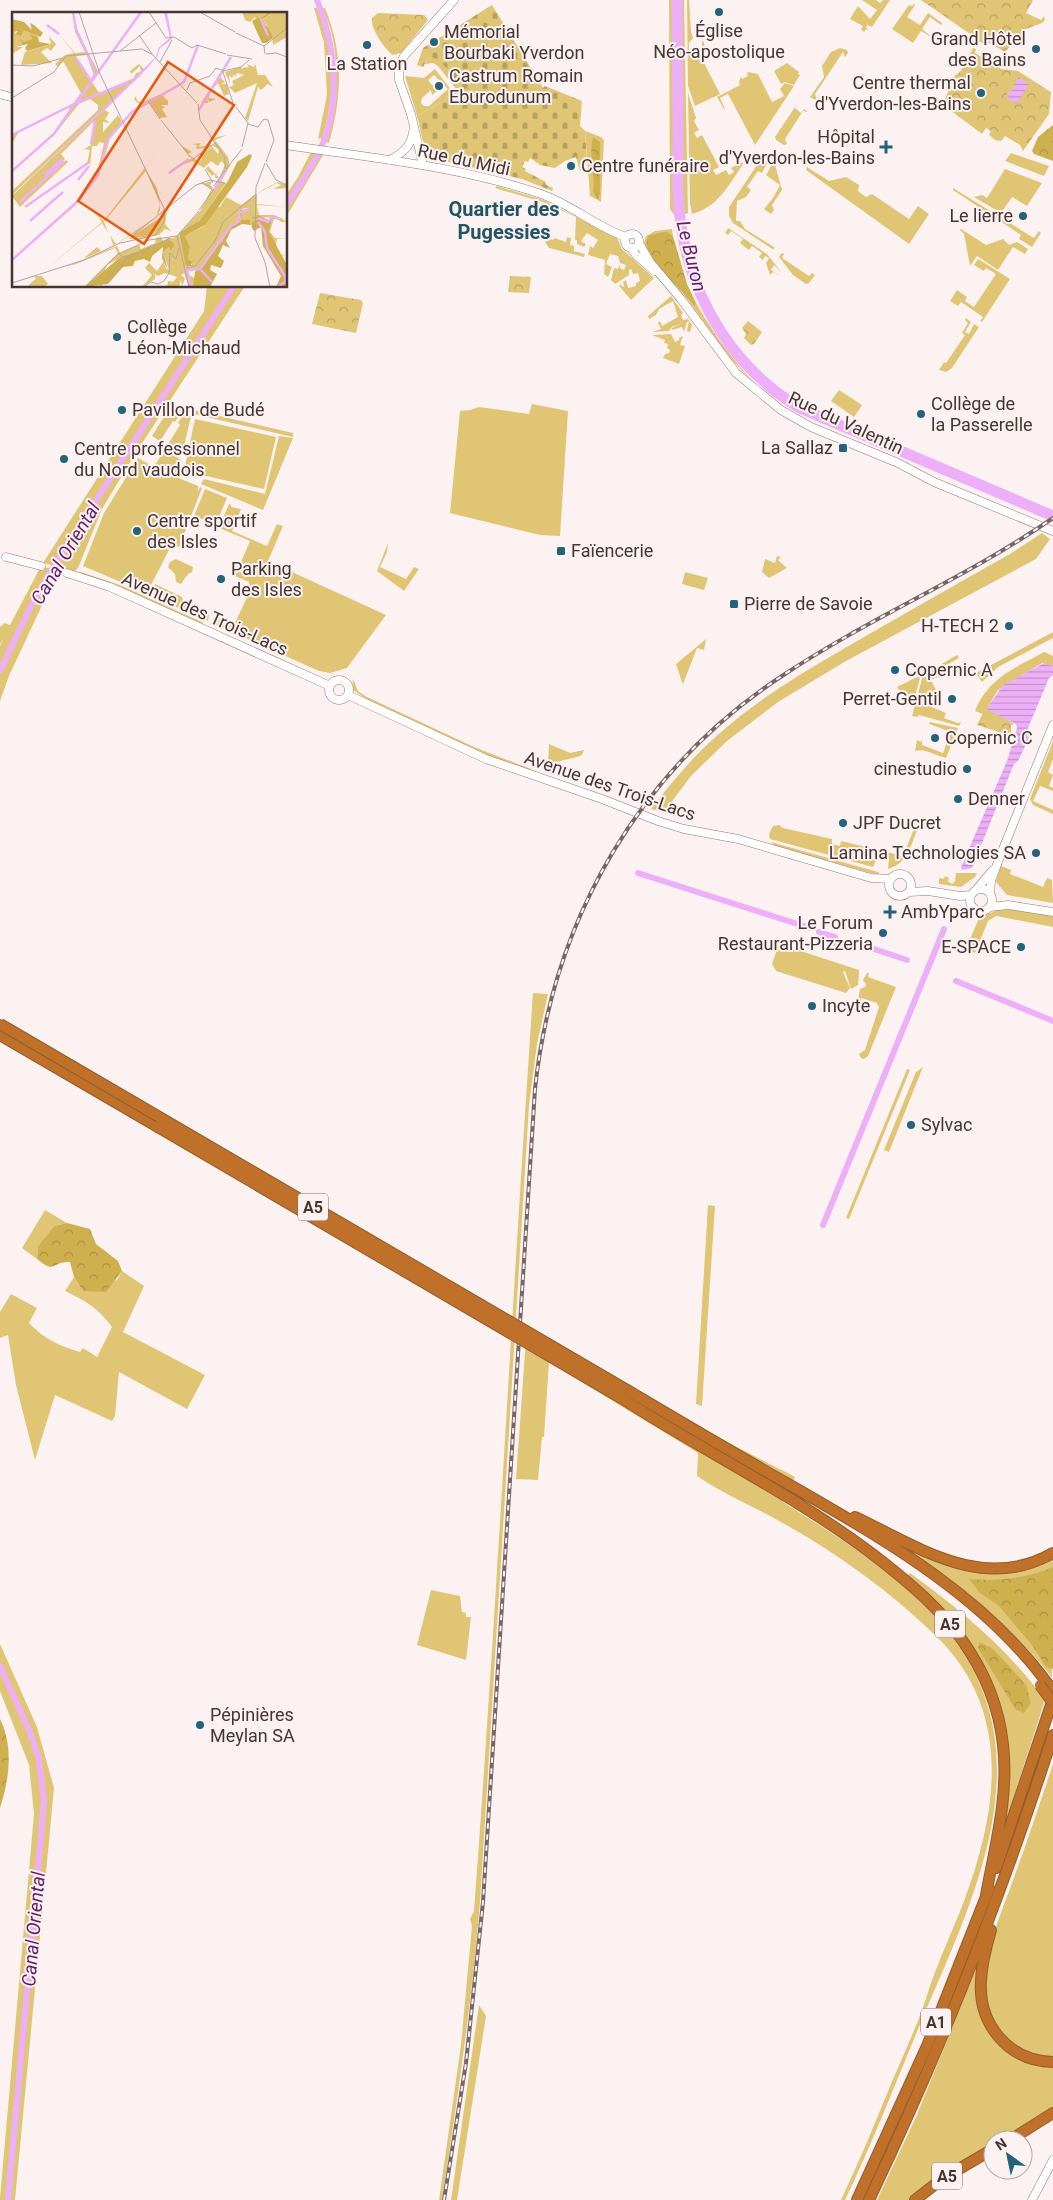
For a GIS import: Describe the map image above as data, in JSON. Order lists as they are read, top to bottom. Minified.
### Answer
{"streets":{"highway":["A5","A1"],"street":["Rue du Midi","Rue du Valentin","Avenue des Trois-Lacs"]},"crossings":[["A5","A1"]],"districts":["Quartier des Pugessies"],"water":["Le Buron","Canal Oriental"],"places":{"other":["Église Néo-apostolique","Mémorial Bourbaki Yverdon","La Station","Grand Hôtel des Bains","Castrum Romain Eburodunum","Centre thermal d'Yverdon-les-Bains","Centre funéraire","Le lierre","Collège Léon-Michaud","Pavillon de Budé","Collège de la Passerelle","Centre professionnel du Nord vaudois","Centre sportif des Isles","Parking des Isles","H-TECH 2","Copernic A","Perret-Gentil","Copernic C","cinestudio","Denner","JPF Ducret","Lamina Technologies SA","Le Forum Restaurant-Pizzeria","E-SPACE","Incyte","Sylvac","Pépinières Meylan SA"],"health":["Hôpital d'Yverdon-les-Bains","AmbYparc"],"transit":["La Sallaz","Faïencerie","Pierre de Savoie"]},"north":"top left"}
